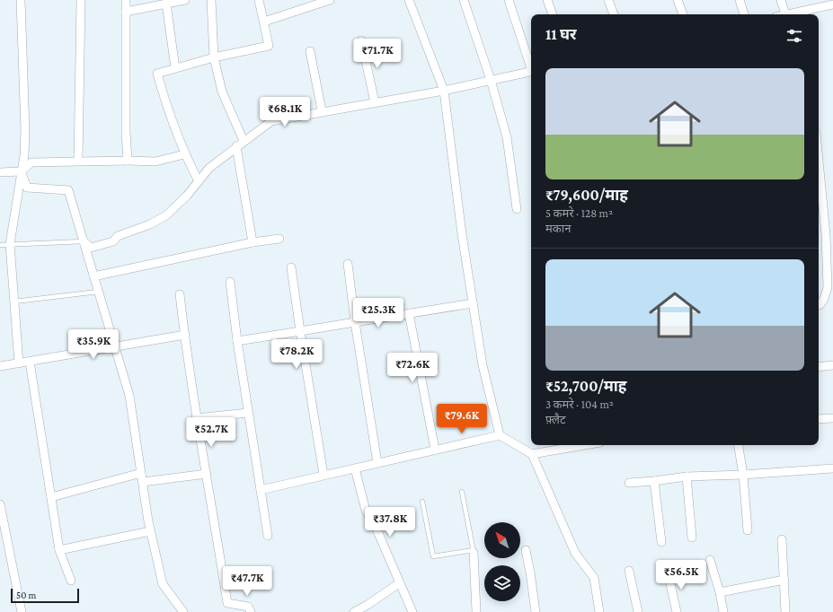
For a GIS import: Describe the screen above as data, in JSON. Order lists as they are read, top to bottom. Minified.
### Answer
{"scale_bar":"50 m","north":"top left","page":{"heading":"11 घर","price":["₹71.7K","₹68.1K","₹25.3K","₹35.9K","₹78.2K","₹72.6K","₹79.6K","₹52.7K","₹37.8K","₹56.5K","₹47.7K"],"list":[{"name":"₹79,600/माह","note":"5 कमरे · 128 m² · मकान"},{"name":"₹52,700/माह","note":"3 कमरे · 104 m² · फ़्लैट"}],"scale":"50 m"}}
